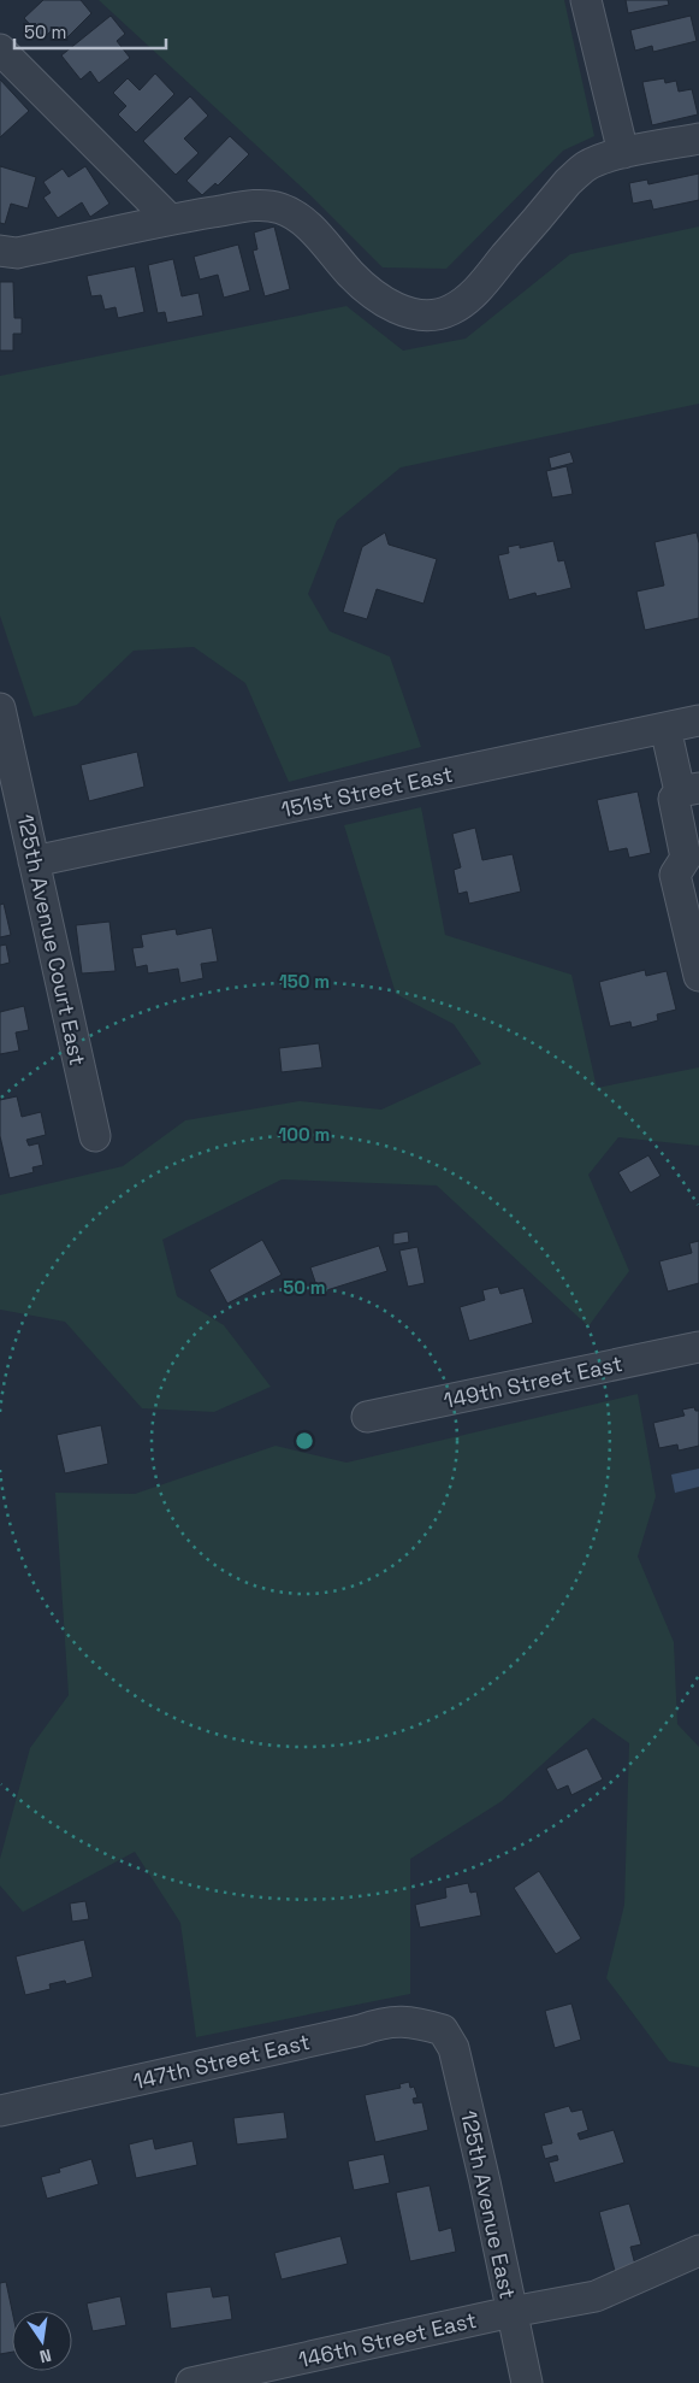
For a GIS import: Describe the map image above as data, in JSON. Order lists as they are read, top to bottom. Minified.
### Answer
{"streets":{"street":["151st Street East","125th Avenue Court East","149th Street East","147th Street East","125th Avenue East","146th Street East"]},"crossings":[["151st Street East","125th Avenue Court East"],["147th Street East","125th Avenue East"],["125th Avenue East","146th Street East"]],"scale_bar":"50 m","north":"bottom","rings":["150 m","100 m","50 m"]}
